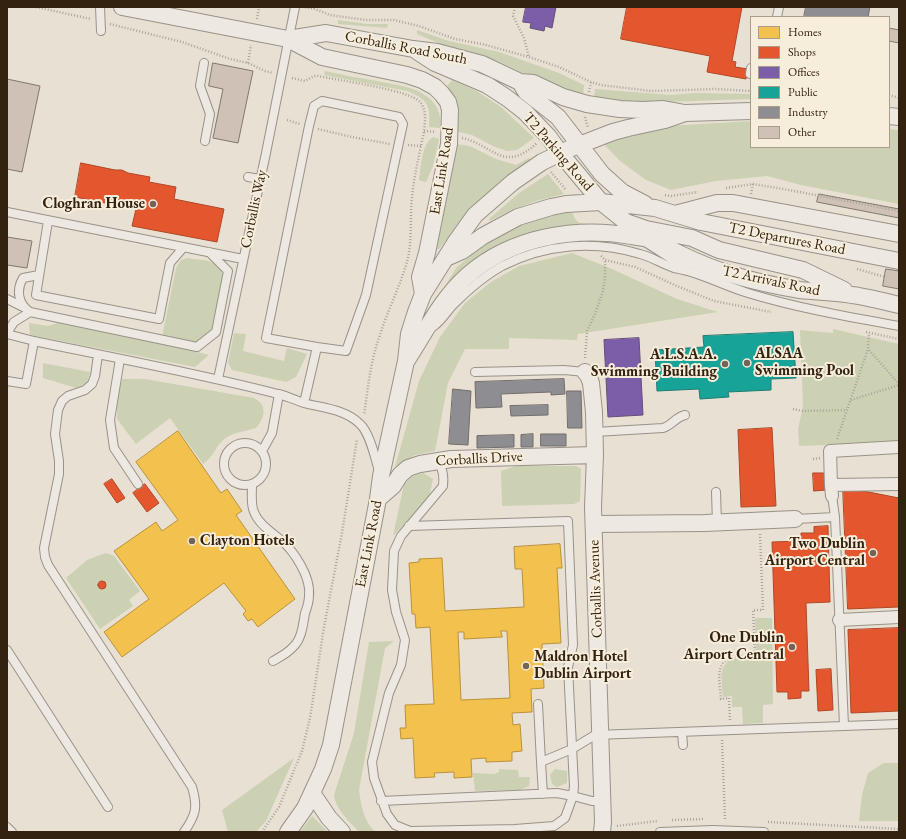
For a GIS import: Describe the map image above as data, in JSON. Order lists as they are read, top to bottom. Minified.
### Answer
{"streets":{"street":["Corballis Road South","T2 Parking Road","East Link Road","T2 Departures Road","T2 Arrivals Road","Corballis Drive","Corballis Avenue"],"lane":["Corballis Way"]},"crossings":[["Corballis Road South","T2 Parking Road"],["Corballis Road South","East Link Road"],["Corballis Road South","Corballis Way"],["T2 Parking Road","East Link Road"],["T2 Parking Road","T2 Arrivals Road"],["East Link Road","Corballis Way"],["East Link Road","Corballis Drive"],["Corballis Drive","Corballis Avenue"]],"places":["Cloghran House","ALSAA Swimming Pool","A.L.S.A.A. Swimming Building","Clayton Hotels","Two Dublin Airport Central","One Dublin Airport Central","Maldron Hotel Dublin Airport"],"legend":["Homes","Shops","Offices","Public","Industry","Other"]}
